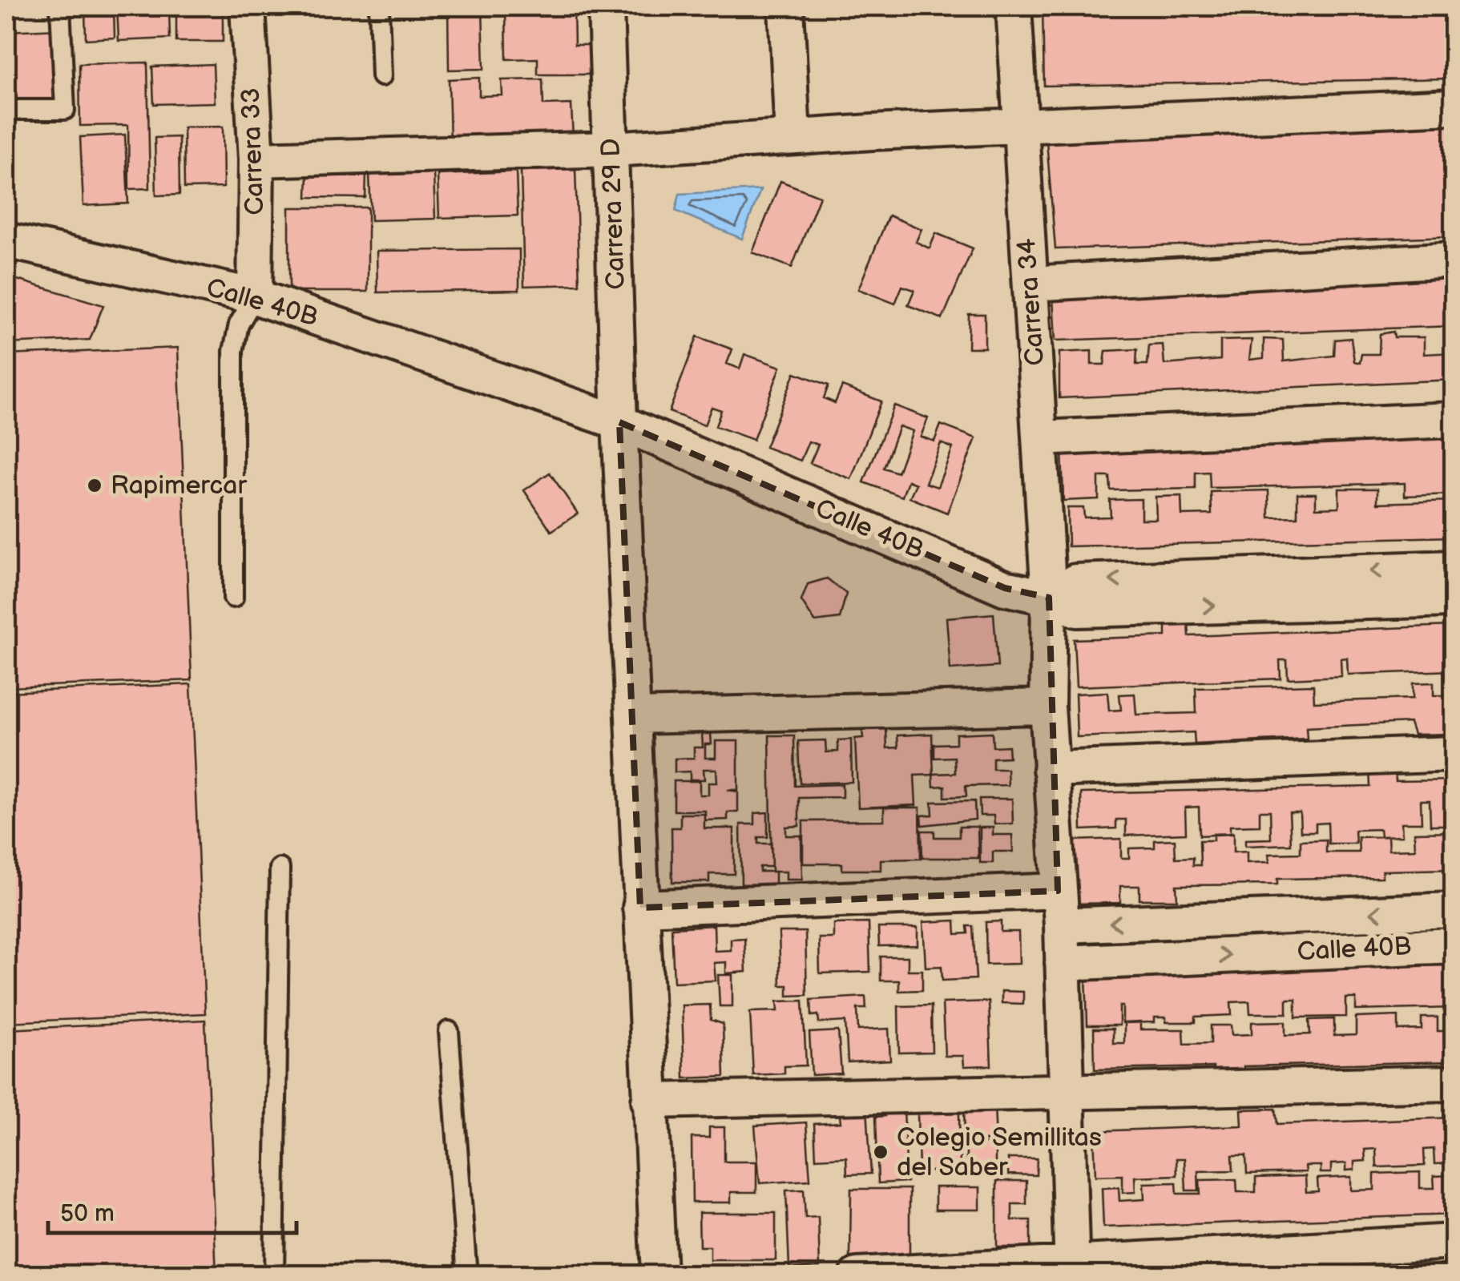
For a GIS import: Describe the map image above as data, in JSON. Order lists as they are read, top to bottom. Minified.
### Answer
{"streets":{"street":["Carrera 33","Carrera 29 D","Carrera 34","Calle 40B"]},"crossings":[["Carrera 33","Calle 40B"],["Carrera 29 D","Calle 40B"],["Carrera 34","Calle 40B"]],"places":["Rapimercar","Colegio Semillitas del Saber"],"scale_bar":"50 m"}
